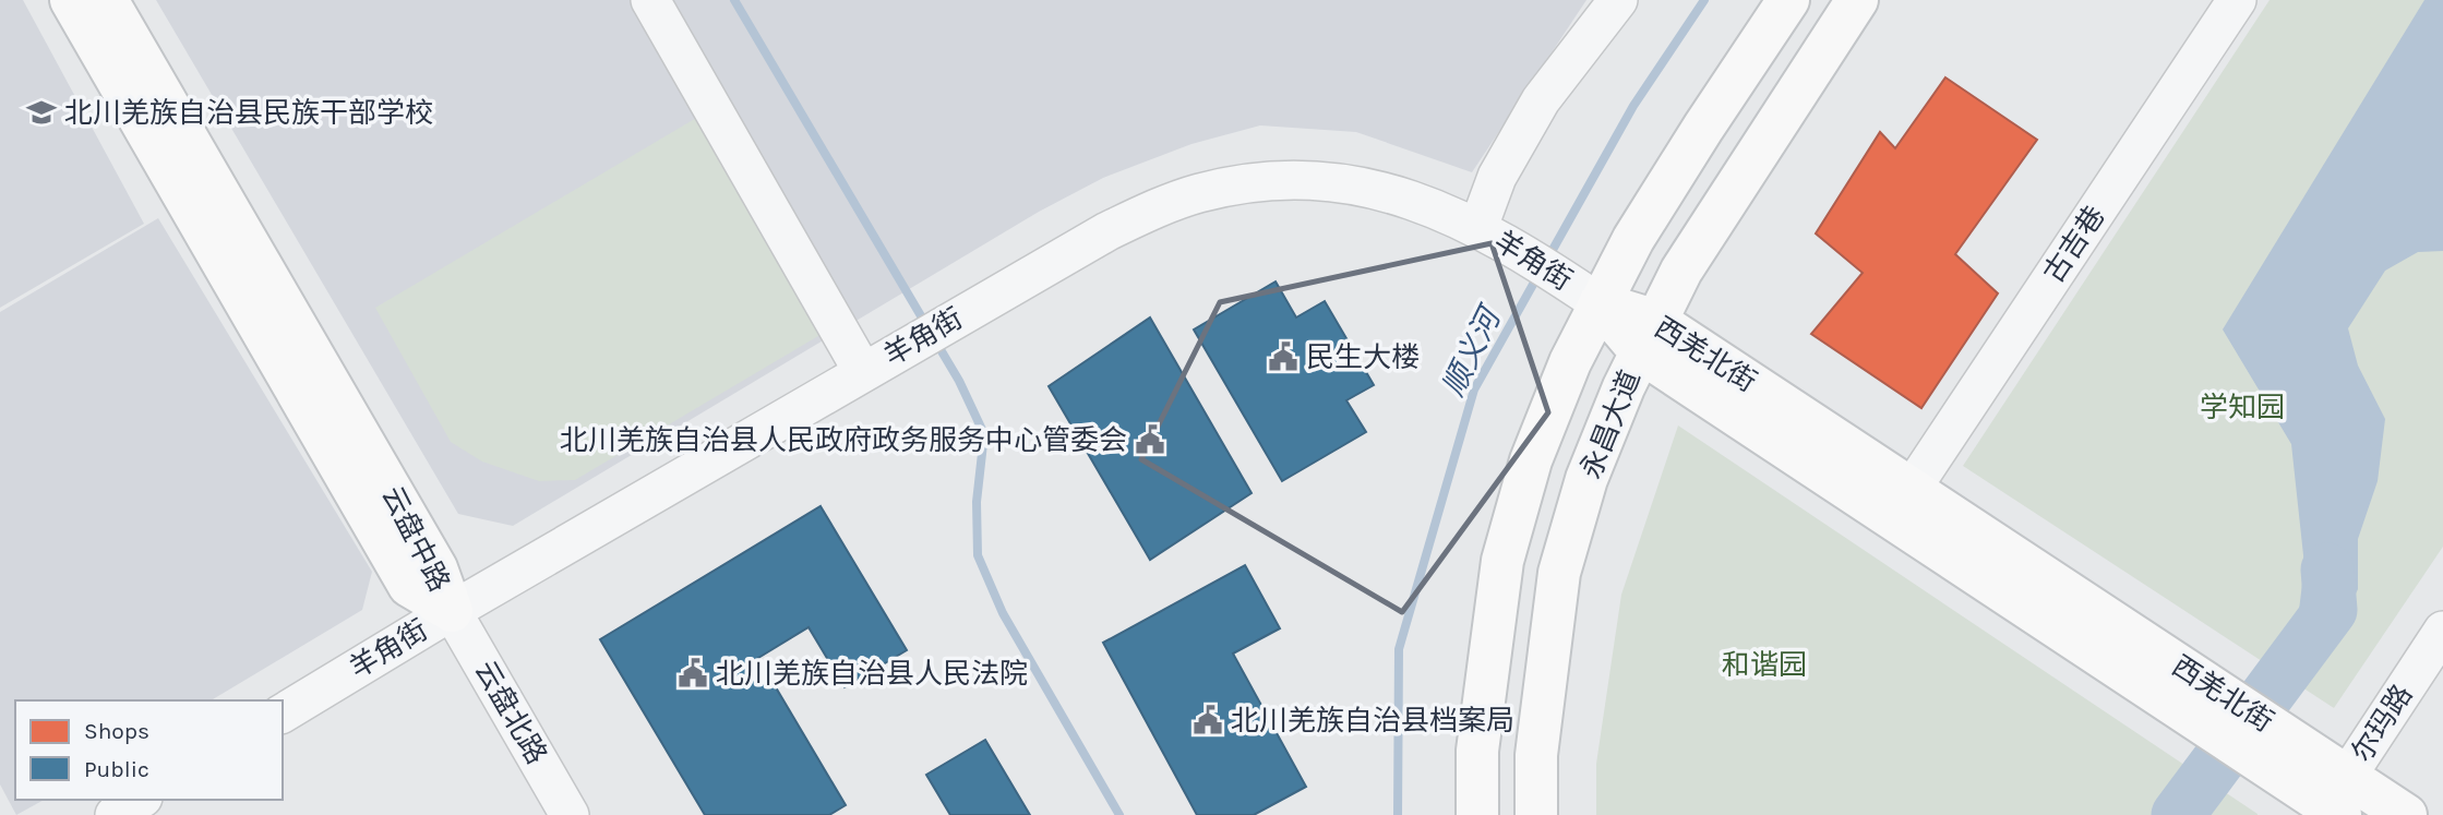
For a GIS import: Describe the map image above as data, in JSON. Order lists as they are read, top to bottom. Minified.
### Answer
{"streets":{"main road":["西羌北街","永昌大道","云盘中路"],"street":["古吉巷","羊角街","云盘北路","尔玛路"]},"crossings":[["古吉巷","西羌北街"],["羊角街","西羌北街"],["羊角街","永昌大道"],["羊角街","云盘中路"],["羊角街","云盘北路"],["西羌北街","永昌大道"],["西羌北街","尔玛路"],["云盘中路","云盘北路"]],"water":["顺义河"],"parks":["学知园","和谐园"],"places":{"school or university":["北川羌族自治县民族干部学校"],"public building":["民生大楼","北川羌族自治县人民政府政务服务中心管委会","北川羌族自治县人民法院","北川羌族自治县档案局"]},"legend":["Shops","Public"]}
